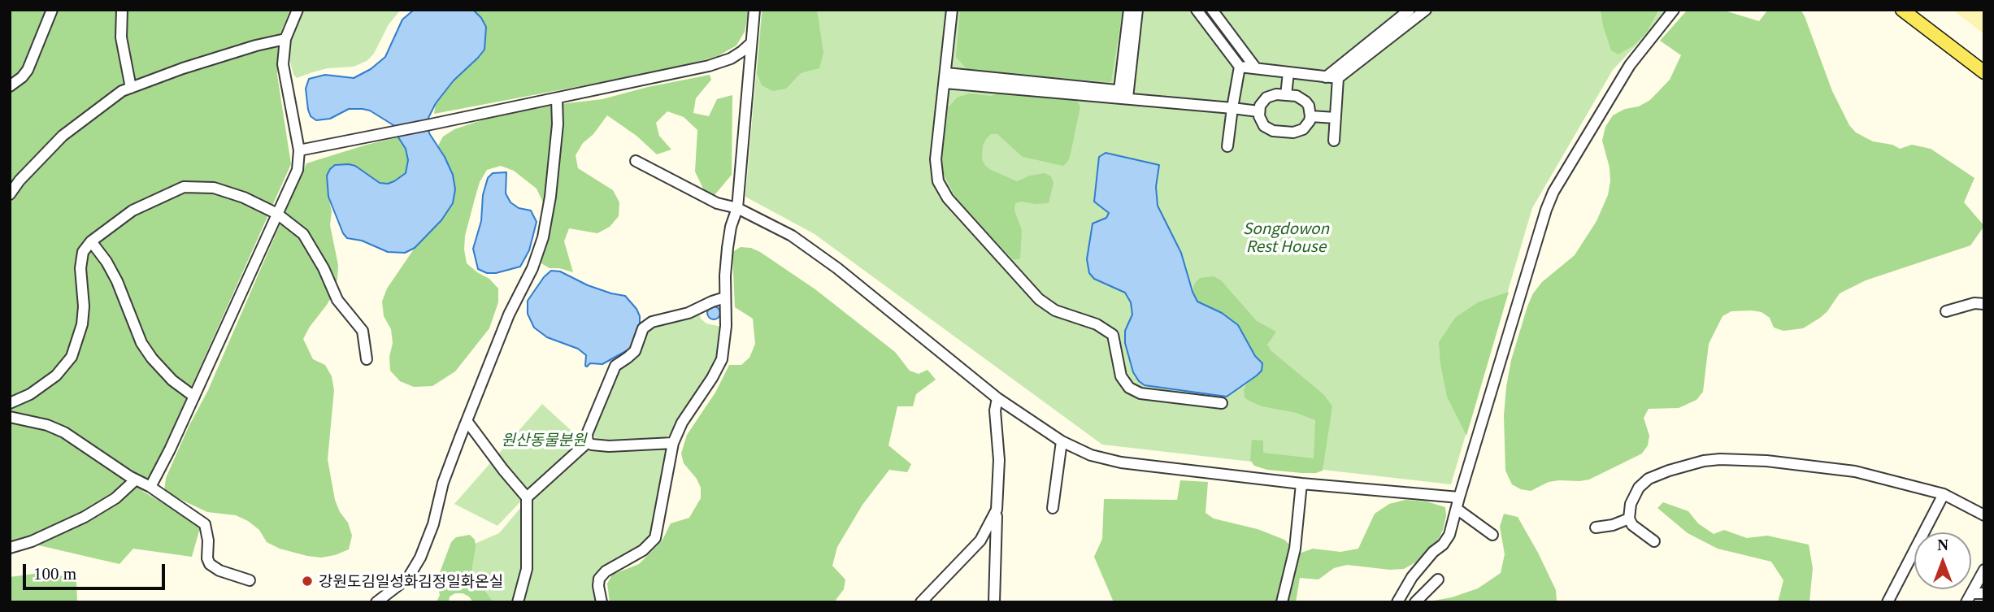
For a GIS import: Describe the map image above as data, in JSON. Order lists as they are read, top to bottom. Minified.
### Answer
{"parks":["Songdowon Rest House","원산동물분원"],"places":["강원도김일성화김정일화온실"],"scale_bar":"100 m","north":"top"}
